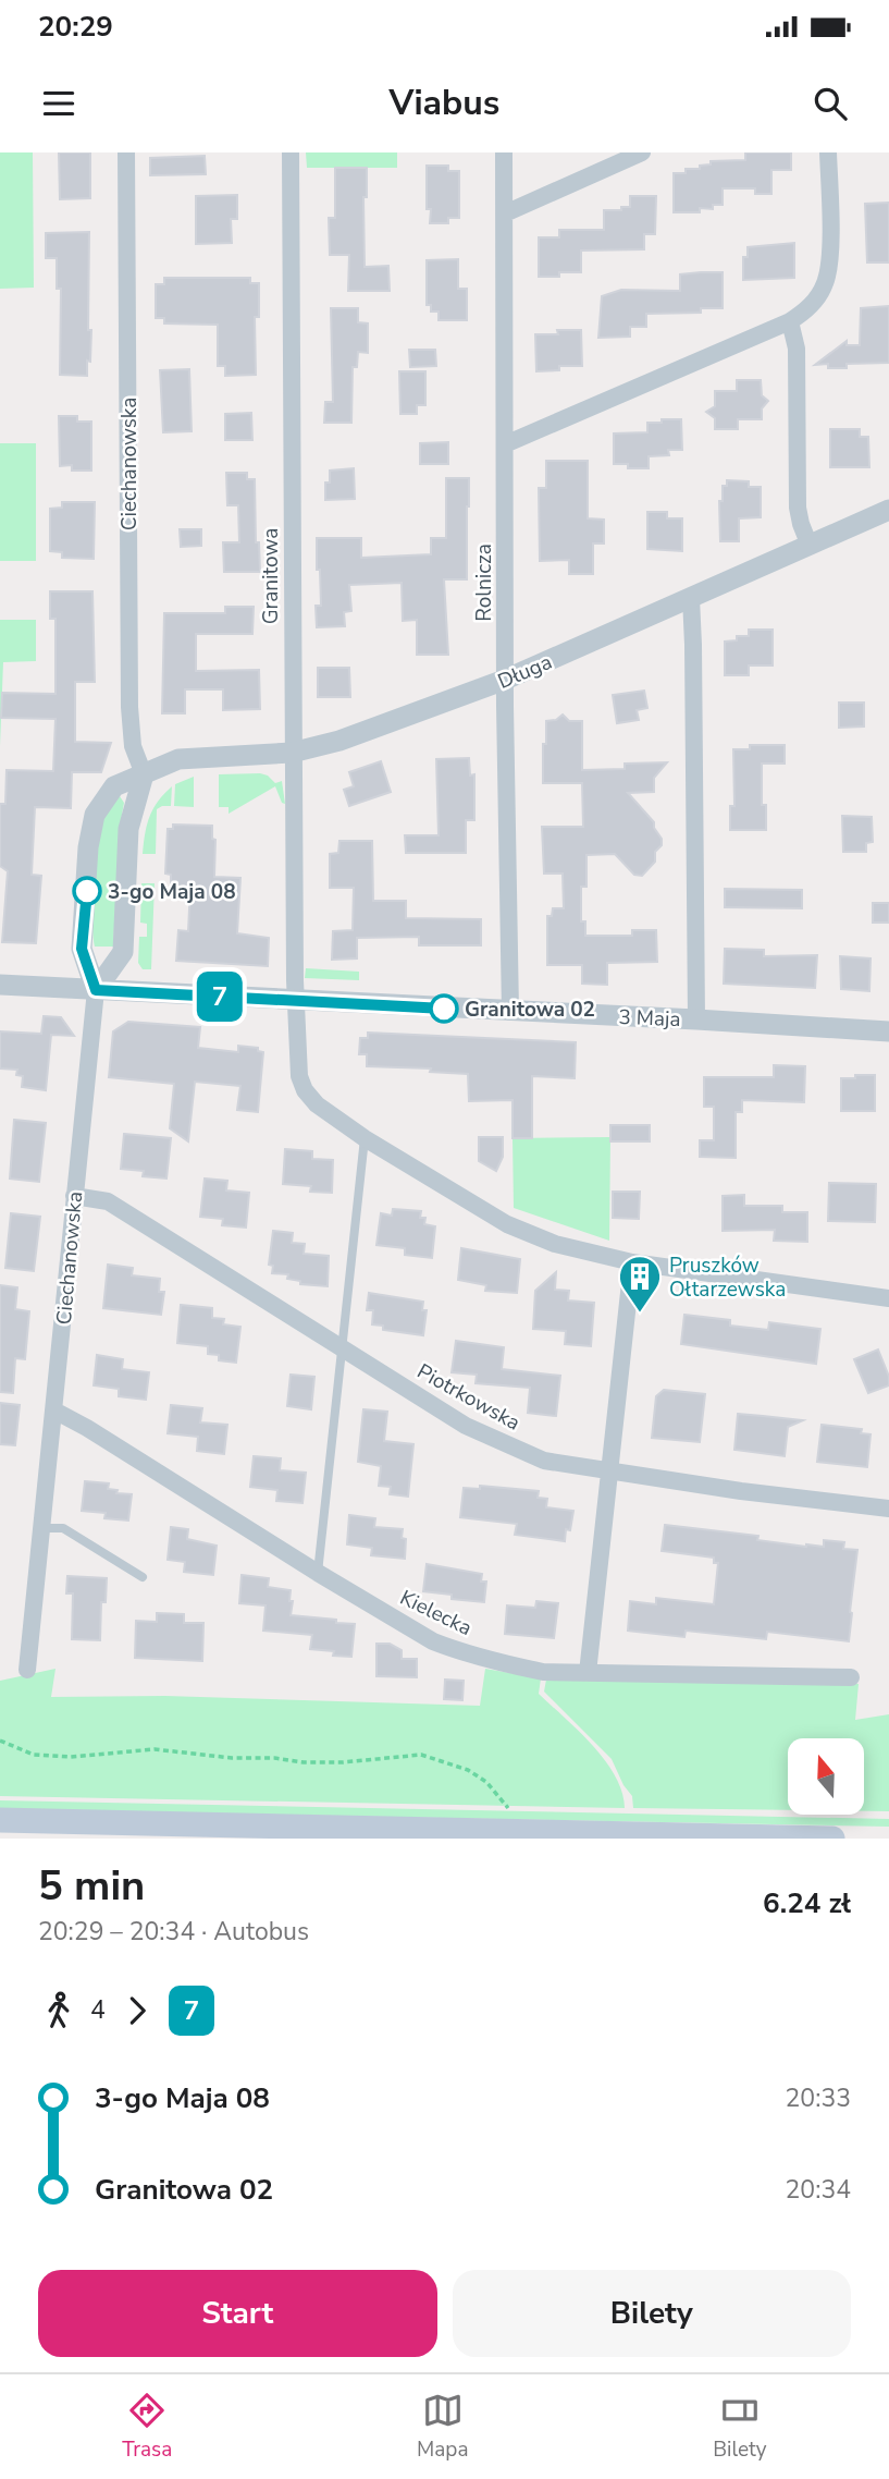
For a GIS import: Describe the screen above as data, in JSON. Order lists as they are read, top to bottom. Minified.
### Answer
{"streets":{"street":["Ciechanowska","Granitowa","Rolnicza","Długa","3 Maja","Piotrkowska","Kielecka"]},"crossings":[["Ciechanowska","Długa"],["Ciechanowska","3 Maja"],["Ciechanowska","Piotrkowska"],["Ciechanowska","Kielecka"],["Granitowa","Długa"],["Granitowa","3 Maja"],["Rolnicza","Długa"],["Rolnicza","3 Maja"]],"places":{"other":["3-go Maja 08","Granitowa 02"],"building":["Pruszków Ołtarzewska"]},"lines":["bus line 7"],"north":"top","page":{"status":"20:29","header":"Viabus","on_map":"7","heading":["5 min","20:29 – 20:34 · Autobus","6.24 zł"],"legs":["4","7"],"list":[{"name":"3-go Maja 08","value":"20:33"},{"name":"Granitowa 02","value":"20:34"}],"buttons":["Start","Bilety"],"tabs":["Trasa","Mapa","Bilety"]}}
